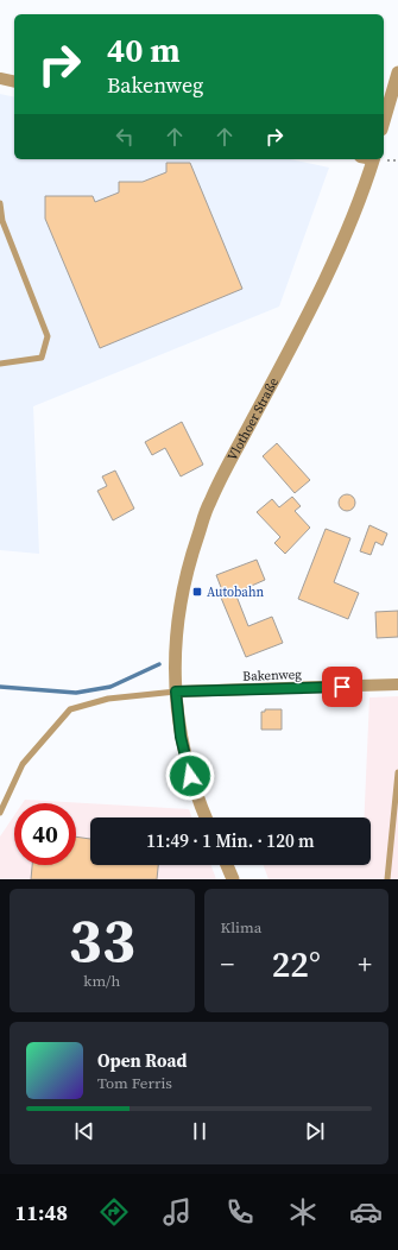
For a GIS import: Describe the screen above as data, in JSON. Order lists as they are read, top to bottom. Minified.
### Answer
{"streets":{"street":["Vlothoer Straße","Bakenweg"]},"crossings":[["Vlothoer Straße","Bakenweg"]],"places":{"transit":["Autobahn"]},"page":{"turn":["40 m","Bakenweg"],"limit":"40","trip":"11:49 · 1 Min. · 120 m","tile":[["33","km/h"],"Klima"],"heat":["−","22°","+"],"song":["Open Road","Tom Ferris"],"tabs":"11:48"}}
